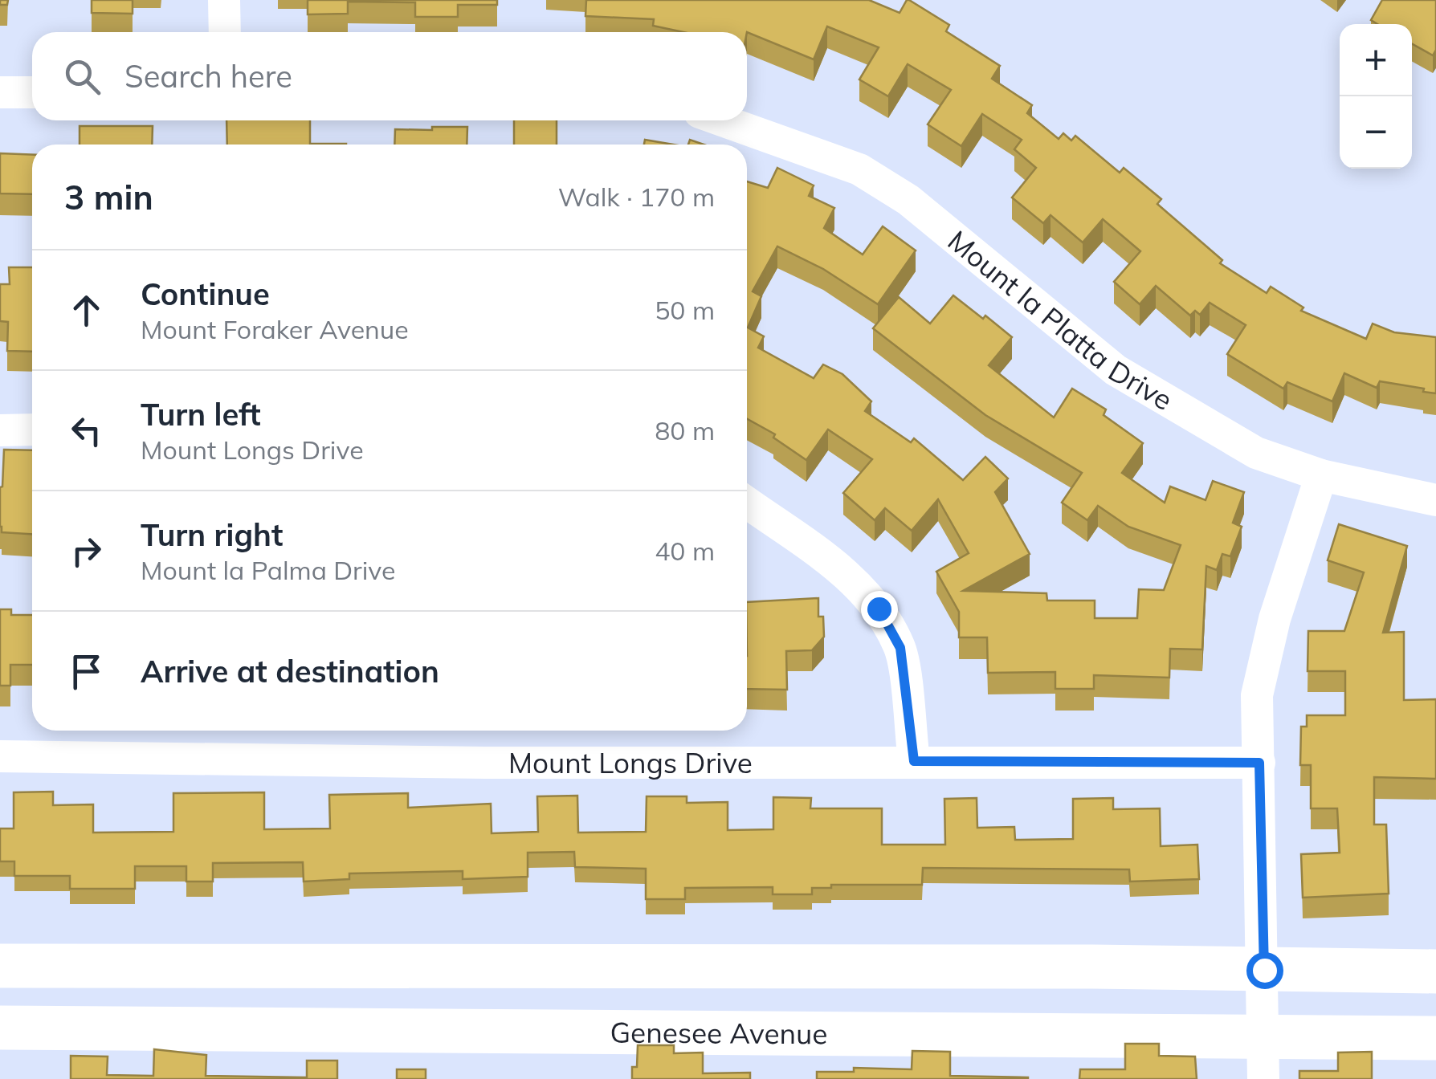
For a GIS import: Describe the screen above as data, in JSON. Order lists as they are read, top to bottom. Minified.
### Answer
{"streets":{"main road":["Genesee Avenue"],"street":["Mount la Platta Drive","Mount Longs Drive"]},"page":{"map_buttons":["+","−"],"search":"Search here","heading":["3 min","Walk · 170 m"],"list":[["Continue","Mount Foraker Avenue","50 m"],["Turn left","Mount Longs Drive","80 m"],["Turn right","Mount la Palma Drive","40 m"],"Arrive at destination"]}}
